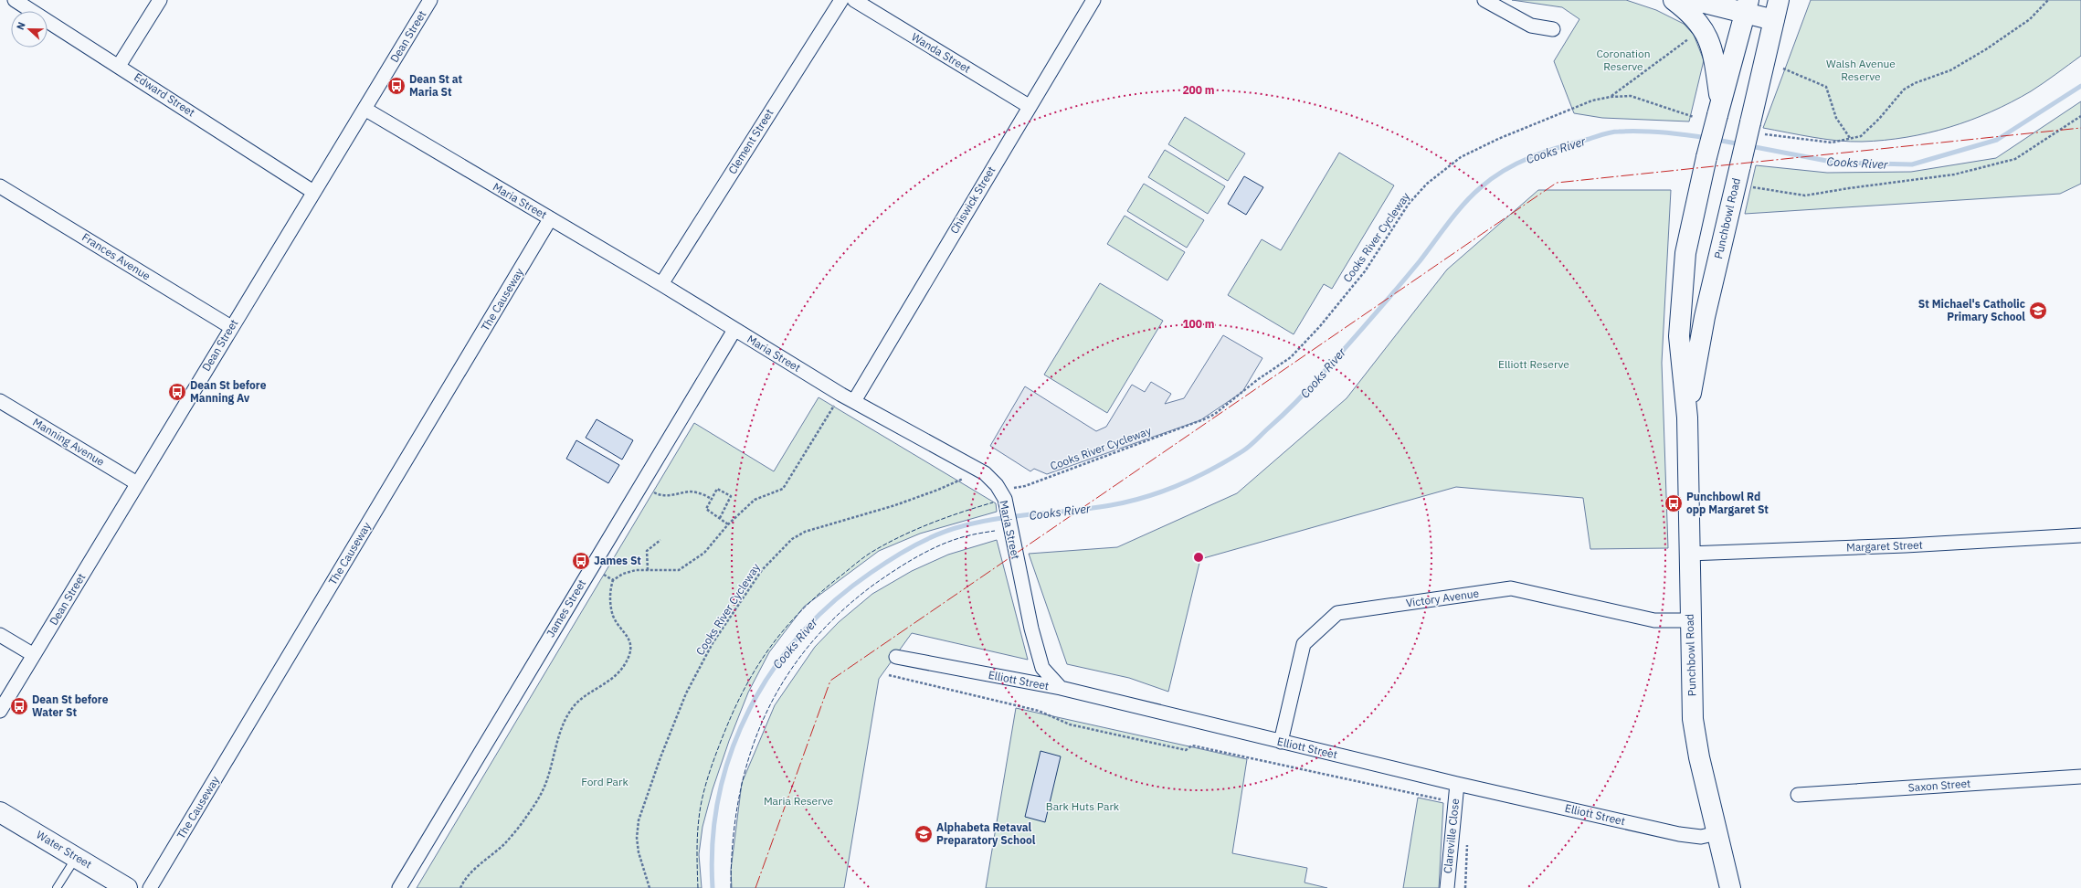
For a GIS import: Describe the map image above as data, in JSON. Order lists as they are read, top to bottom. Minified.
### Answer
{"streets":{"main road":["Punchbowl Road","Water Street"],"street":["Dean Street","Wanda Street","Edward Street","Clement Street","Chiswick Street","Maria Street","Frances Avenue","The Causeway","Manning Avenue","Margaret Street","Victory Avenue","James Street","Elliott Street","Saxon Street","Clareville Close"],"path":["Cooks River Cycleway"]},"crossings":[["Dean Street","Edward Street"],["Dean Street","Maria Street"],["Dean Street","Frances Avenue"],["Dean Street","Manning Avenue"],["Wanda Street","Chiswick Street"],["Clement Street","Maria Street"],["Chiswick Street","Maria Street"],["Maria Street","Cooks River Cycleway"],["Maria Street","The Causeway"],["Maria Street","James Street"],["Maria Street","Elliott Street"],["Punchbowl Road","Margaret Street"],["Punchbowl Road","Victory Avenue"],["Punchbowl Road","Elliott Street"],["Victory Avenue","Elliott Street"],["Elliott Street","Clareville Close"]],"water":["Cooks River"],"parks":["Coronation Reserve","Walsh Avenue Reserve","Elliott Reserve","Ford Park","Maria Reserve","Bark Huts Park"],"places":{"bus stop":["Dean St at Maria St","Dean St before Manning Av","Punchbowl Rd opp Margaret St","James St","Dean St before Water St"],"school or university":["St Michael's Catholic Primary School","Alphabeta Retaval Preparatory School"]},"north":"left","rings":["200 m","100 m"]}
